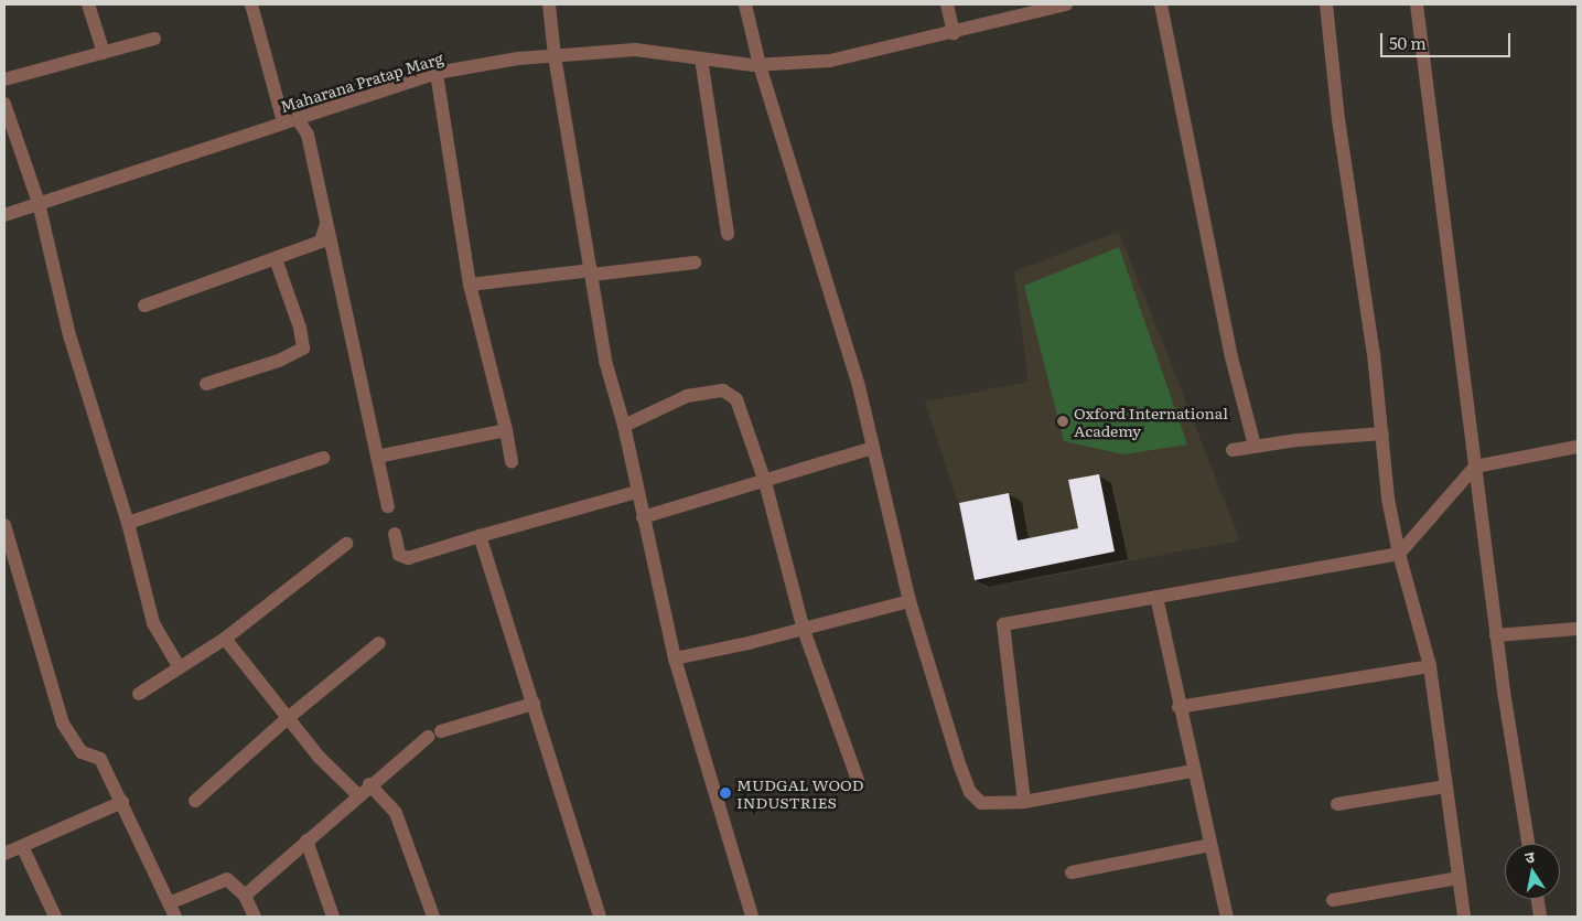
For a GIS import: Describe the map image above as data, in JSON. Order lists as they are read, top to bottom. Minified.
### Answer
{"streets":{"street":["Maharana Pratap Marg"]},"places":["Oxford International Academy","MUDGAL WOOD INDUSTRIES"],"scale_bar":"50 m","north":"top"}
